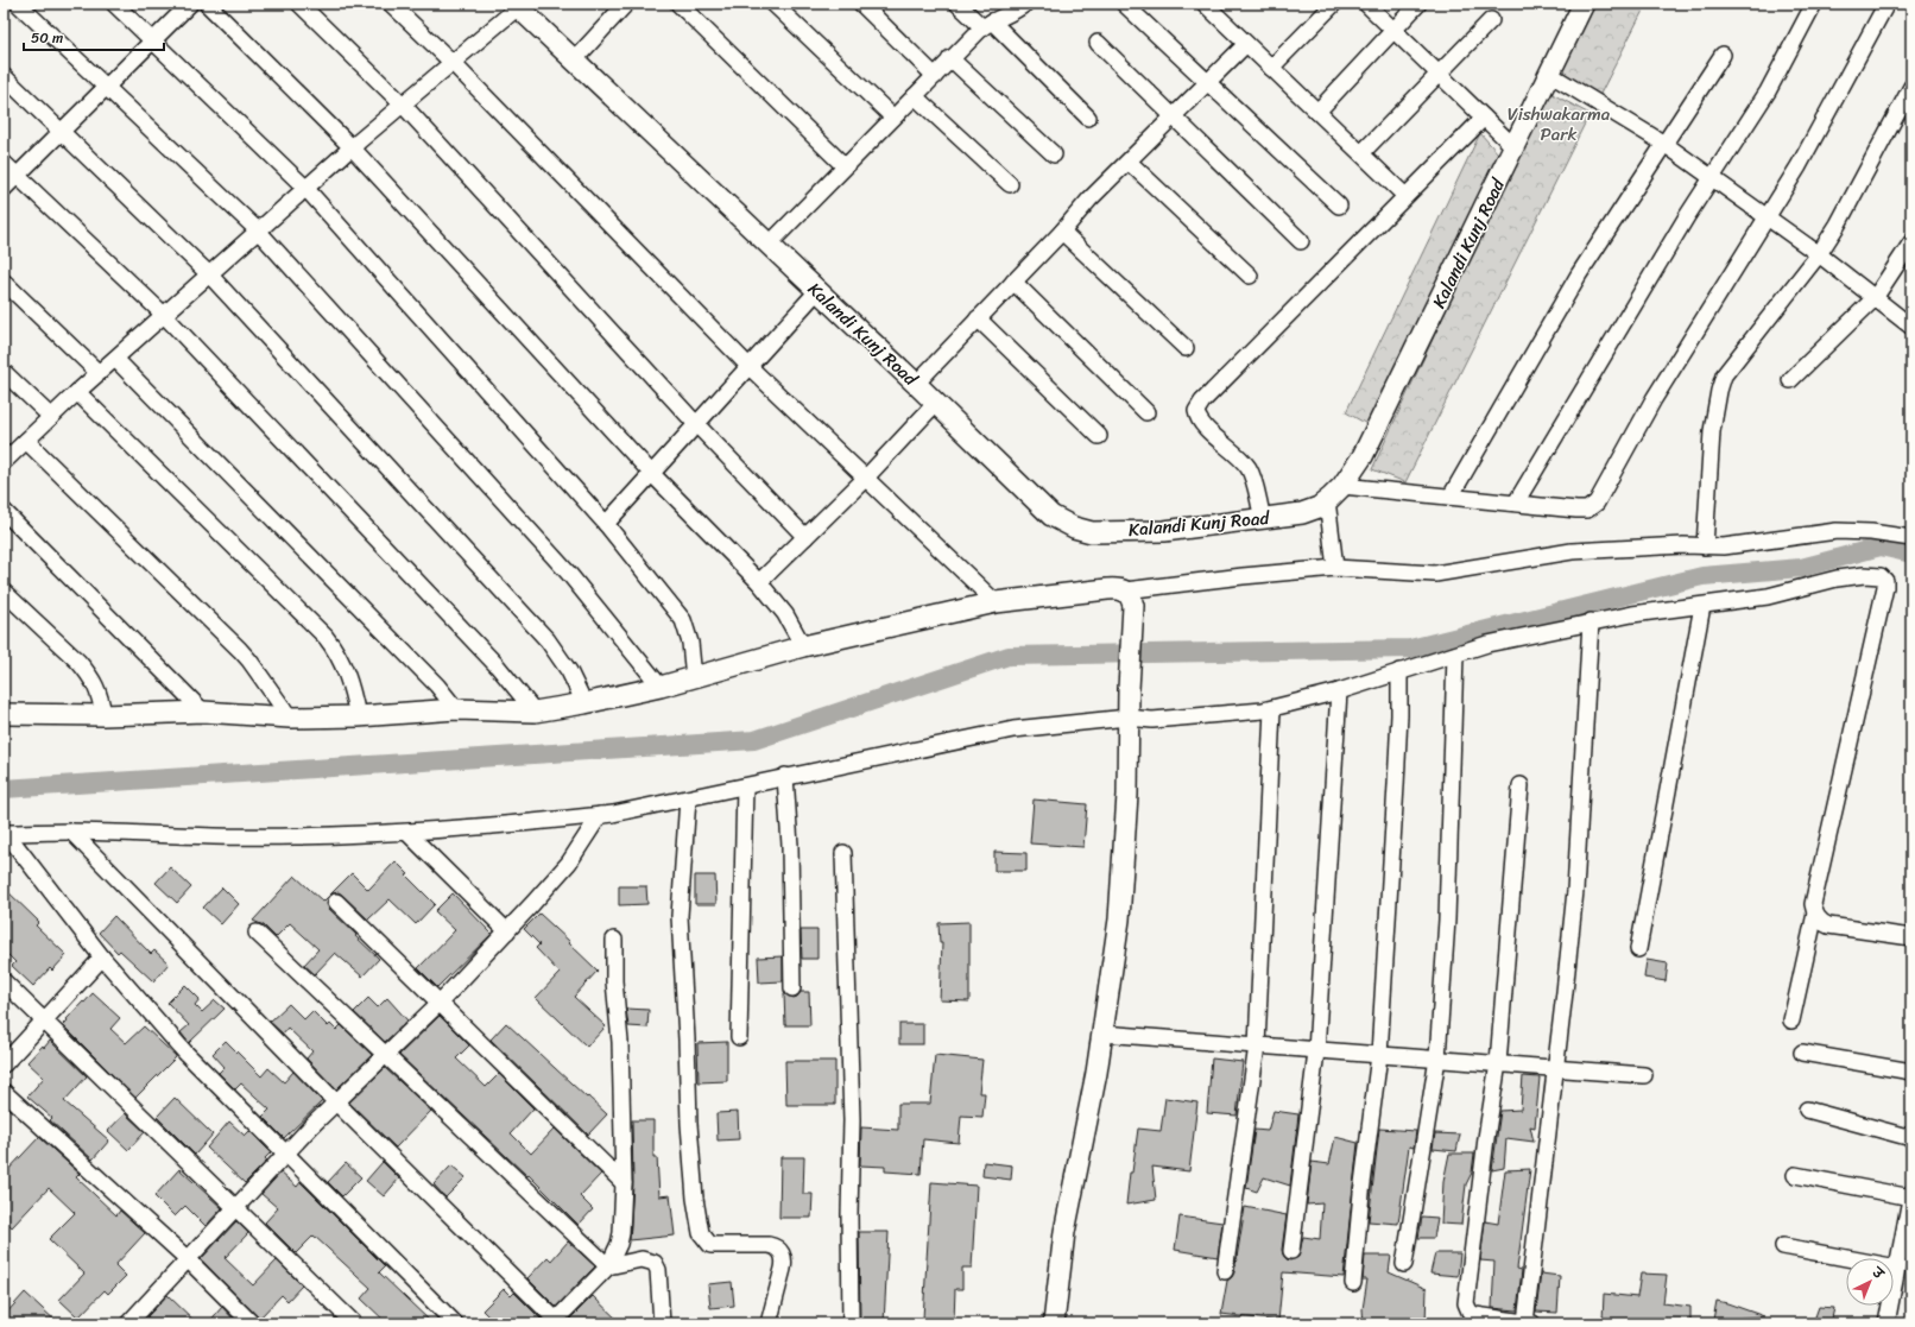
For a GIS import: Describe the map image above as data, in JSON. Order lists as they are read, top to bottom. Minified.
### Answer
{"streets":{"street":["Kalandi Kunj Road"]},"parks":["Vishwakarma Park"],"scale_bar":"50 m","north":"top right"}
